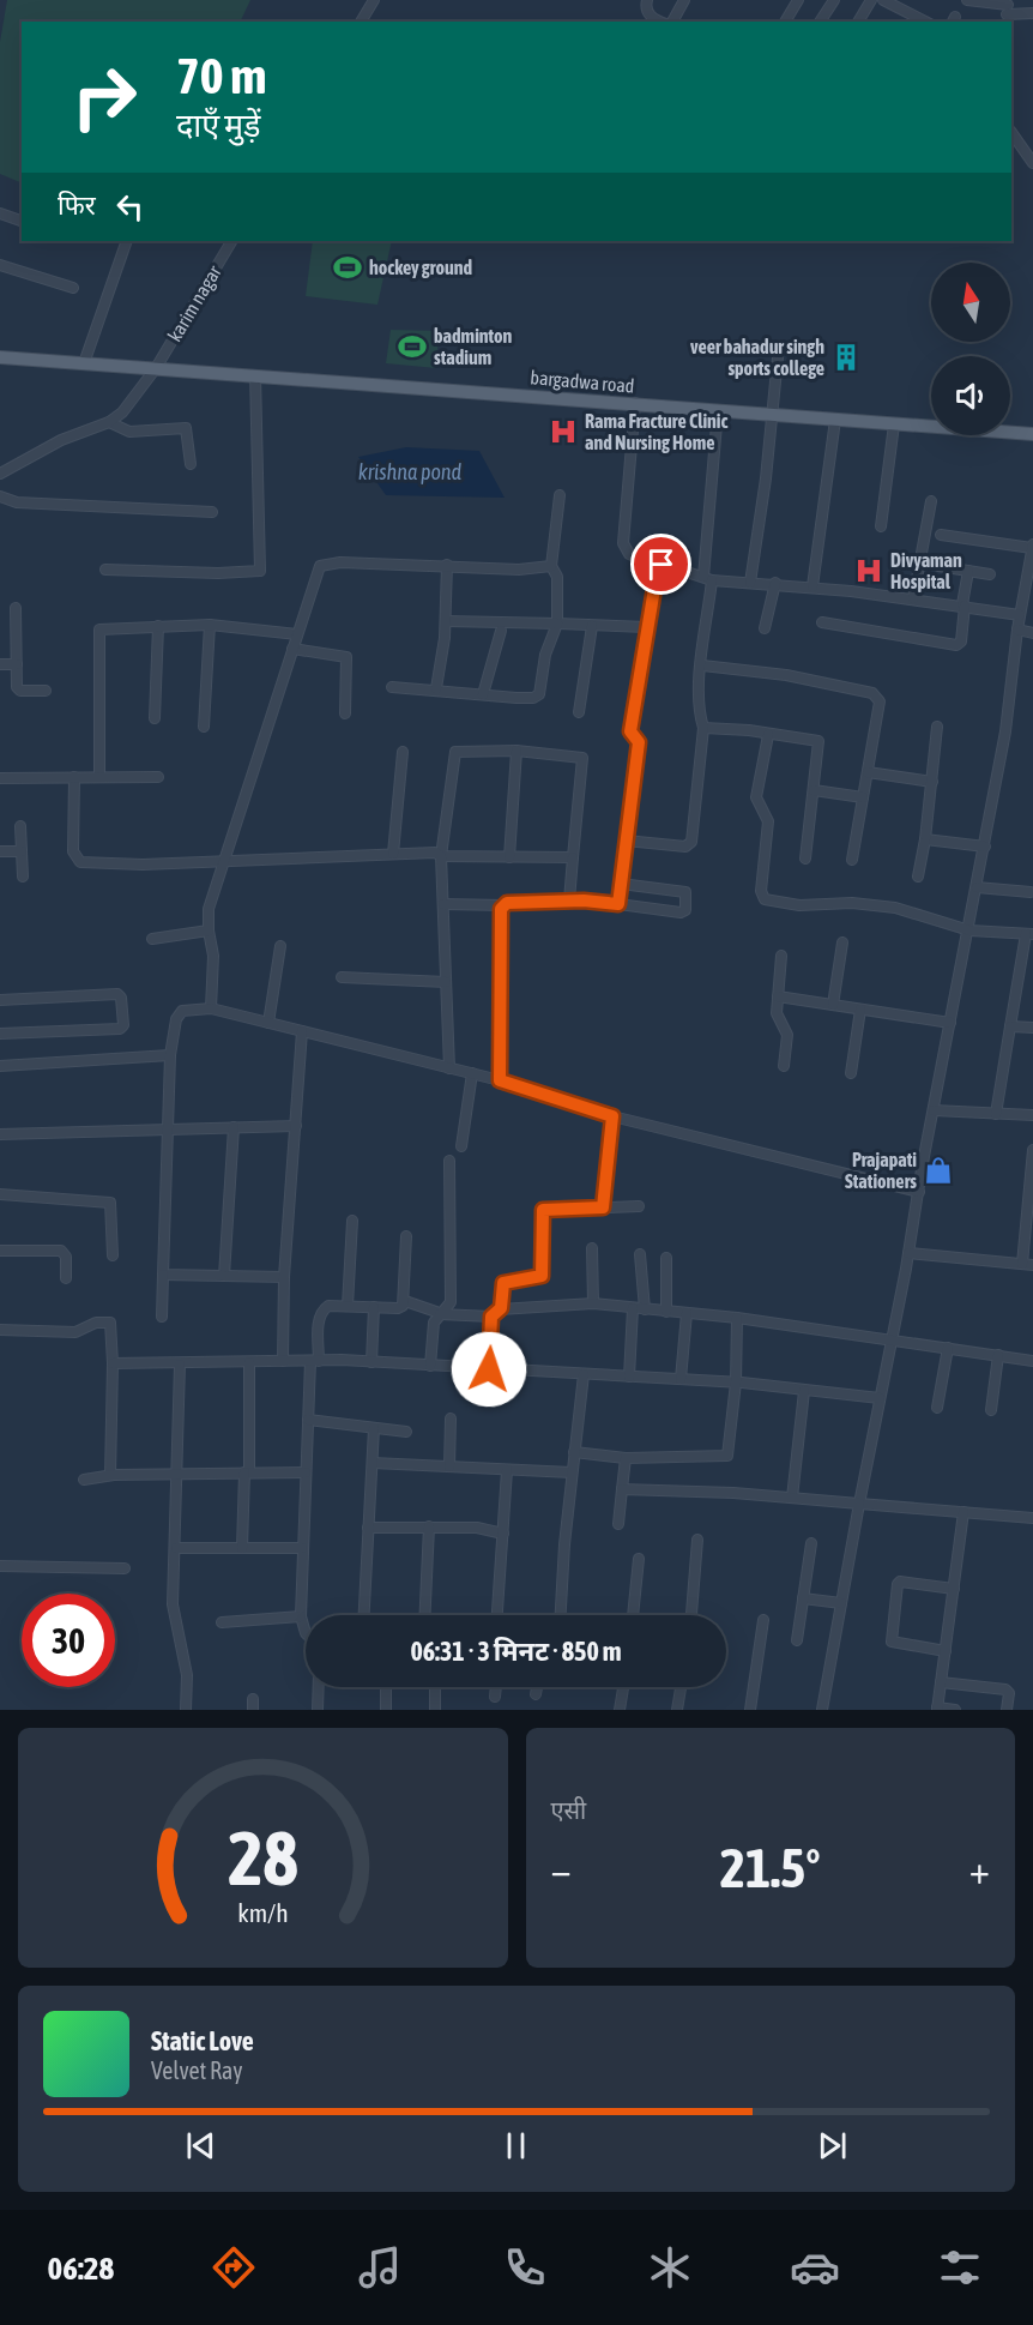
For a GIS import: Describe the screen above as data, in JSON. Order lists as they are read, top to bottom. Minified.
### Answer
{"streets":{"main road":["bargadwa road"],"street":["karim nagar"]},"crossings":[["karim nagar","bargadwa road"]],"water":["krishna pond"],"places":{"sports":["hockey ground","badminton stadium"],"building":["veer bahadur singh sports college"],"hospital":["Rama Fracture Clinic and Nursing Home","Divyaman Hospital"],"shop":["Prajapati Stationers"]},"north":"top","page":{"turn":["70 m","दाएँ मुड़ें"],"then":"फिर","limit":"30","trip":"06:31 · 3 मिनट · 850 m","tile":"एसी","heat":["−","21.5°","+"],"song":["Static Love","Velvet Ray"],"tabs":"06:28","gauge":["28","km/h"]}}
